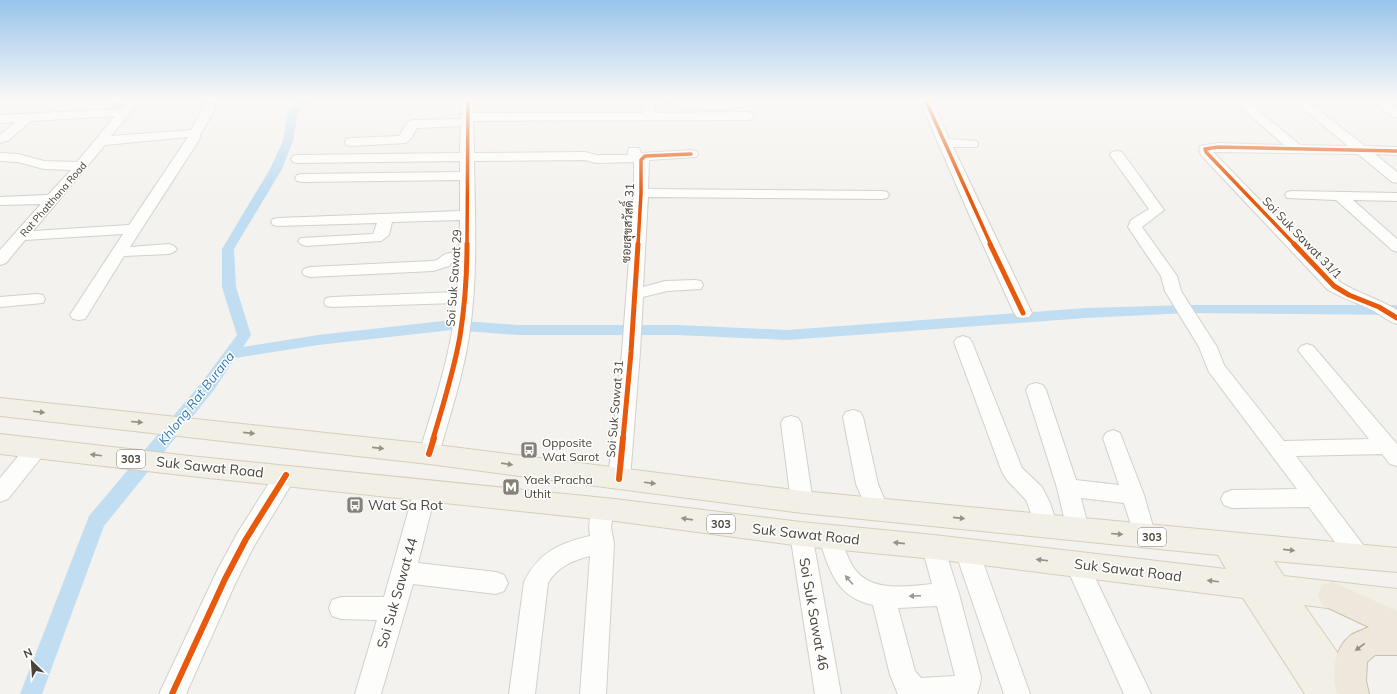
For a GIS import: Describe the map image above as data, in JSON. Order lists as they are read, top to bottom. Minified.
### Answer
{"streets":{"main road":["303","Suk Sawat Road"],"street":["Rat Phatthana Road","ซอยสุขสวัสดิ์ 31","Soi Suk Sawat 31/1","Soi Suk Sawat 29","Soi Suk Sawat 31","Soi Suk Sawat 44","Soi Suk Sawat 46"]},"crossings":[["ซอยสุขสวัสดิ์ 31","Soi Suk Sawat 31"],["Soi Suk Sawat 29","303"],["Soi Suk Sawat 31","303"],["Suk Sawat Road","Soi Suk Sawat 44"],["Suk Sawat Road","Soi Suk Sawat 46"]],"water":["Khlong Rat Burana"],"places":{"bus stop":["Opposite Wat Sarot","Wat Sa Rot"],"metro station":["Yaek Pracha Uthit"]},"north":"top left"}
